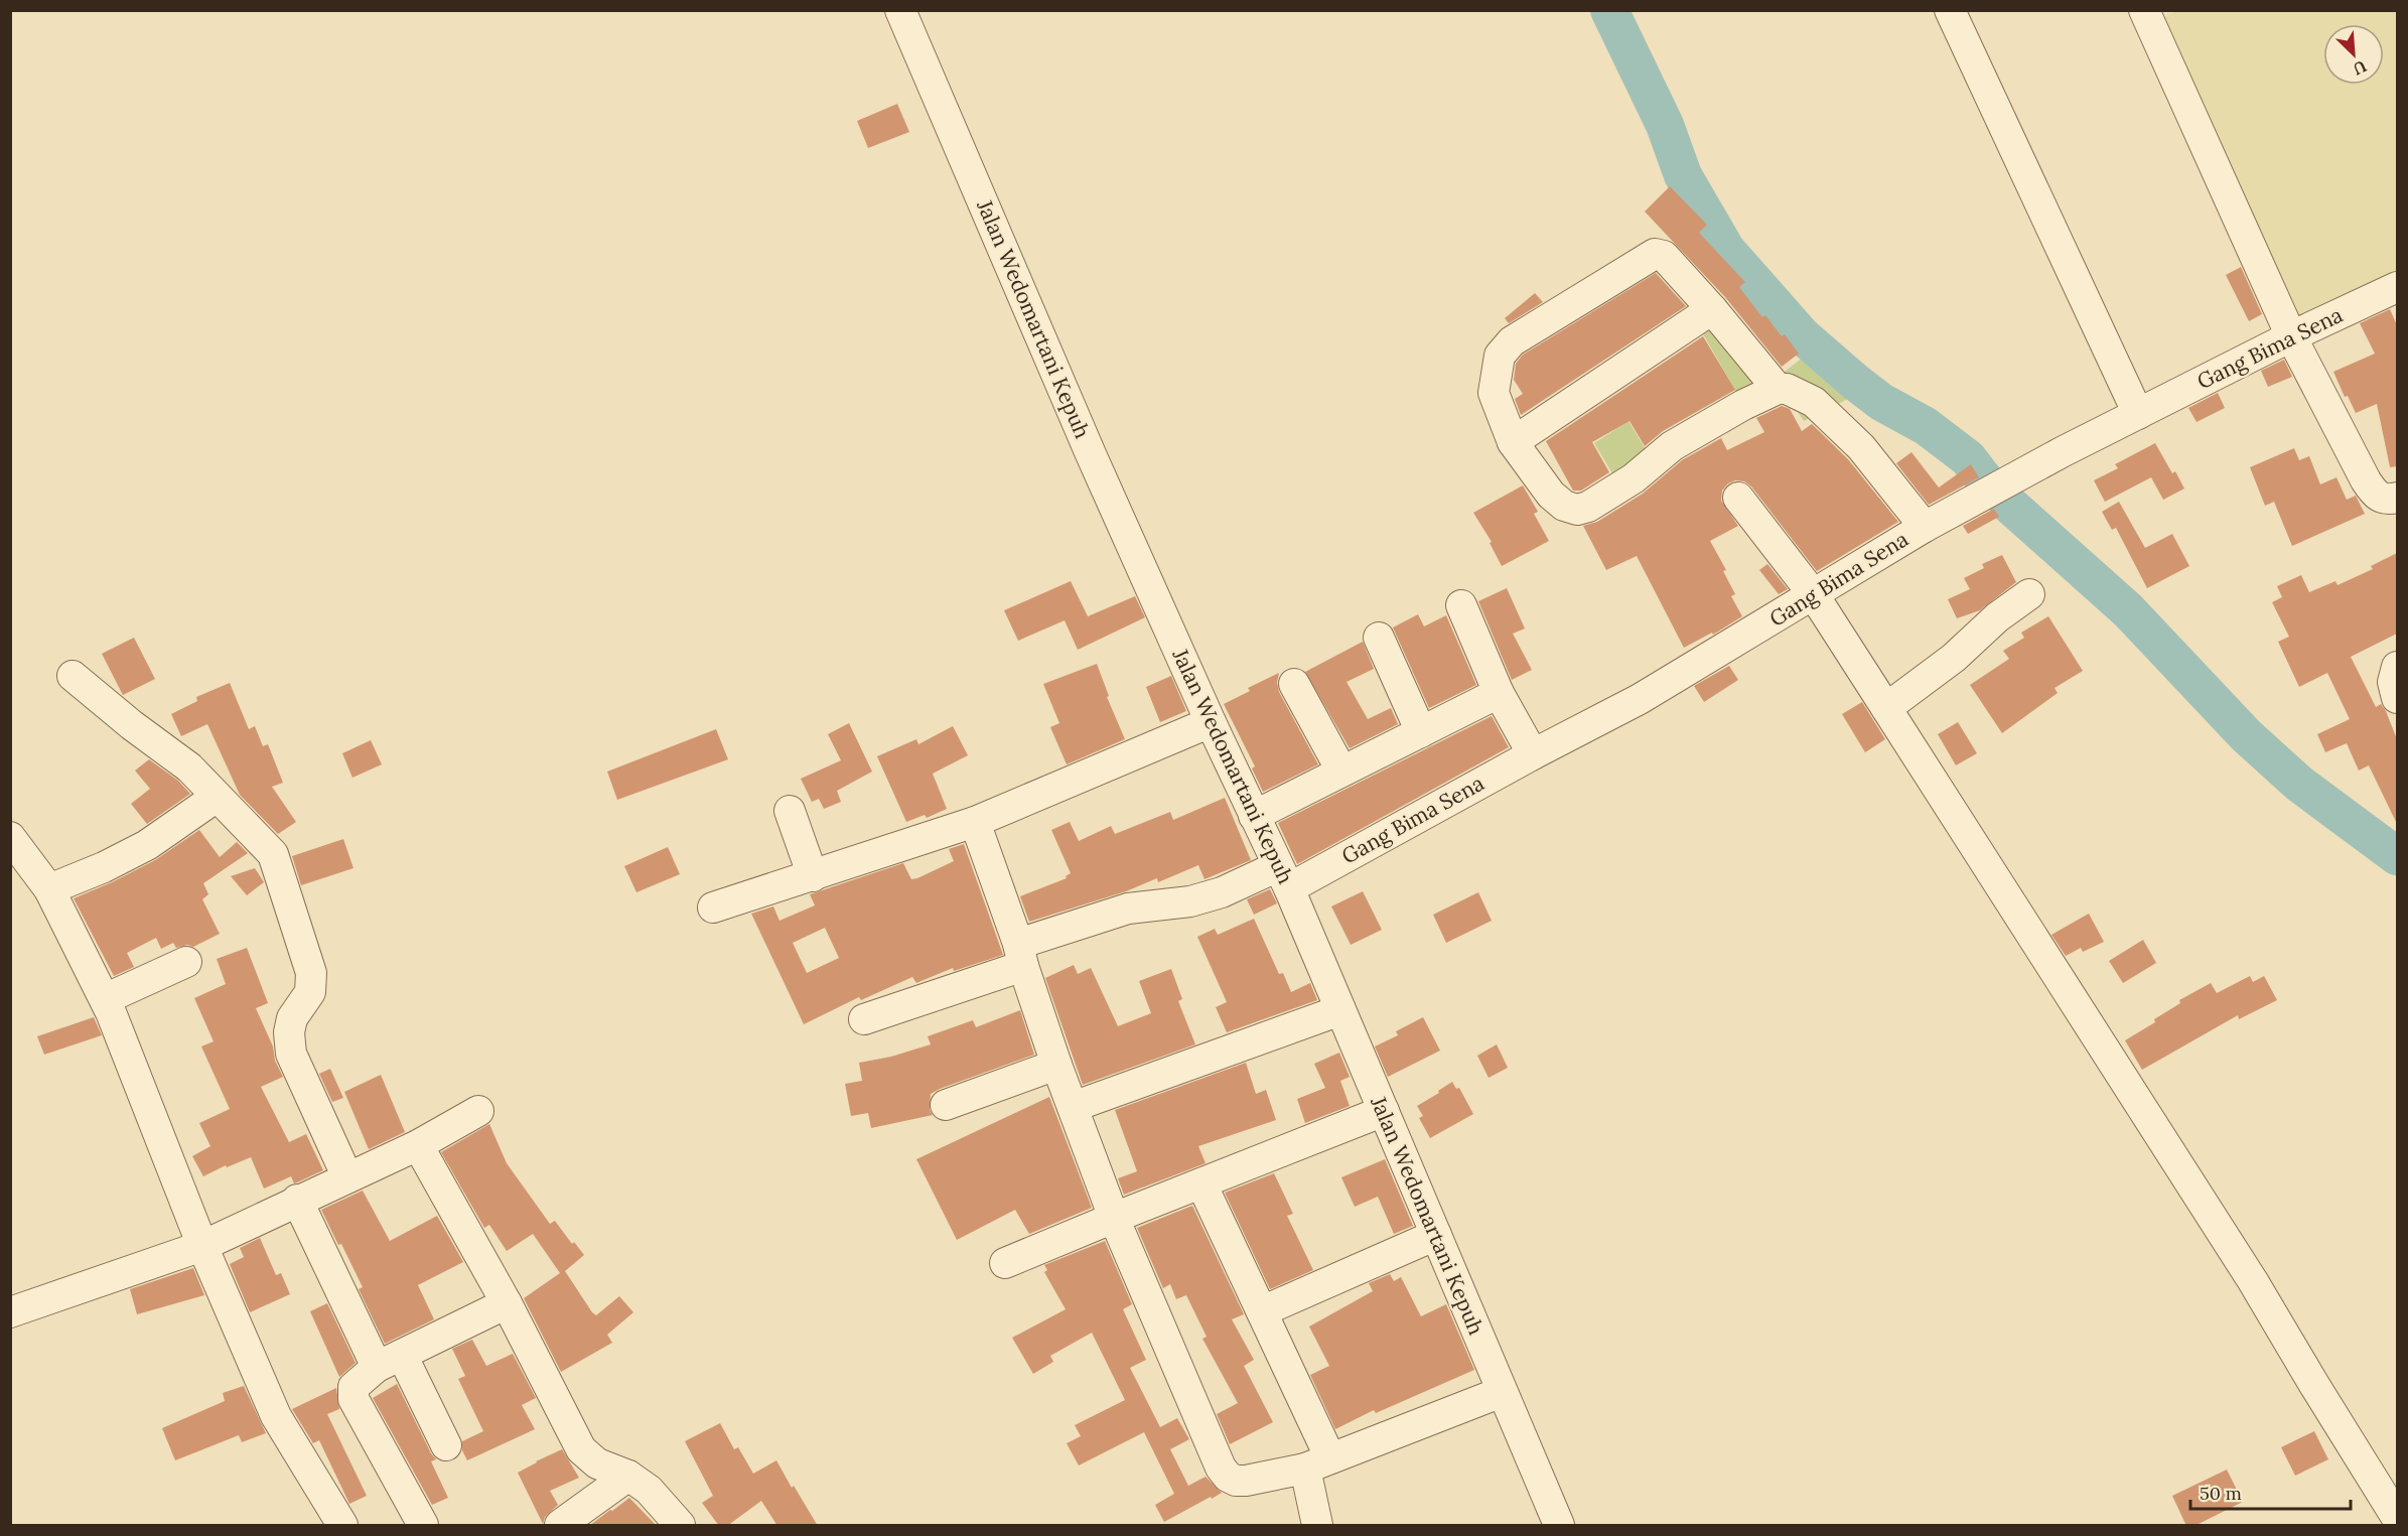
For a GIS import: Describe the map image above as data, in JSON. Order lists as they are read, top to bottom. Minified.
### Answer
{"streets":{"street":["Jalan Wedomartani Kepuh","Gang Bima Sena"]},"crossings":[["Jalan Wedomartani Kepuh","Gang Bima Sena"]],"scale_bar":"50 m","north":"bottom right"}
